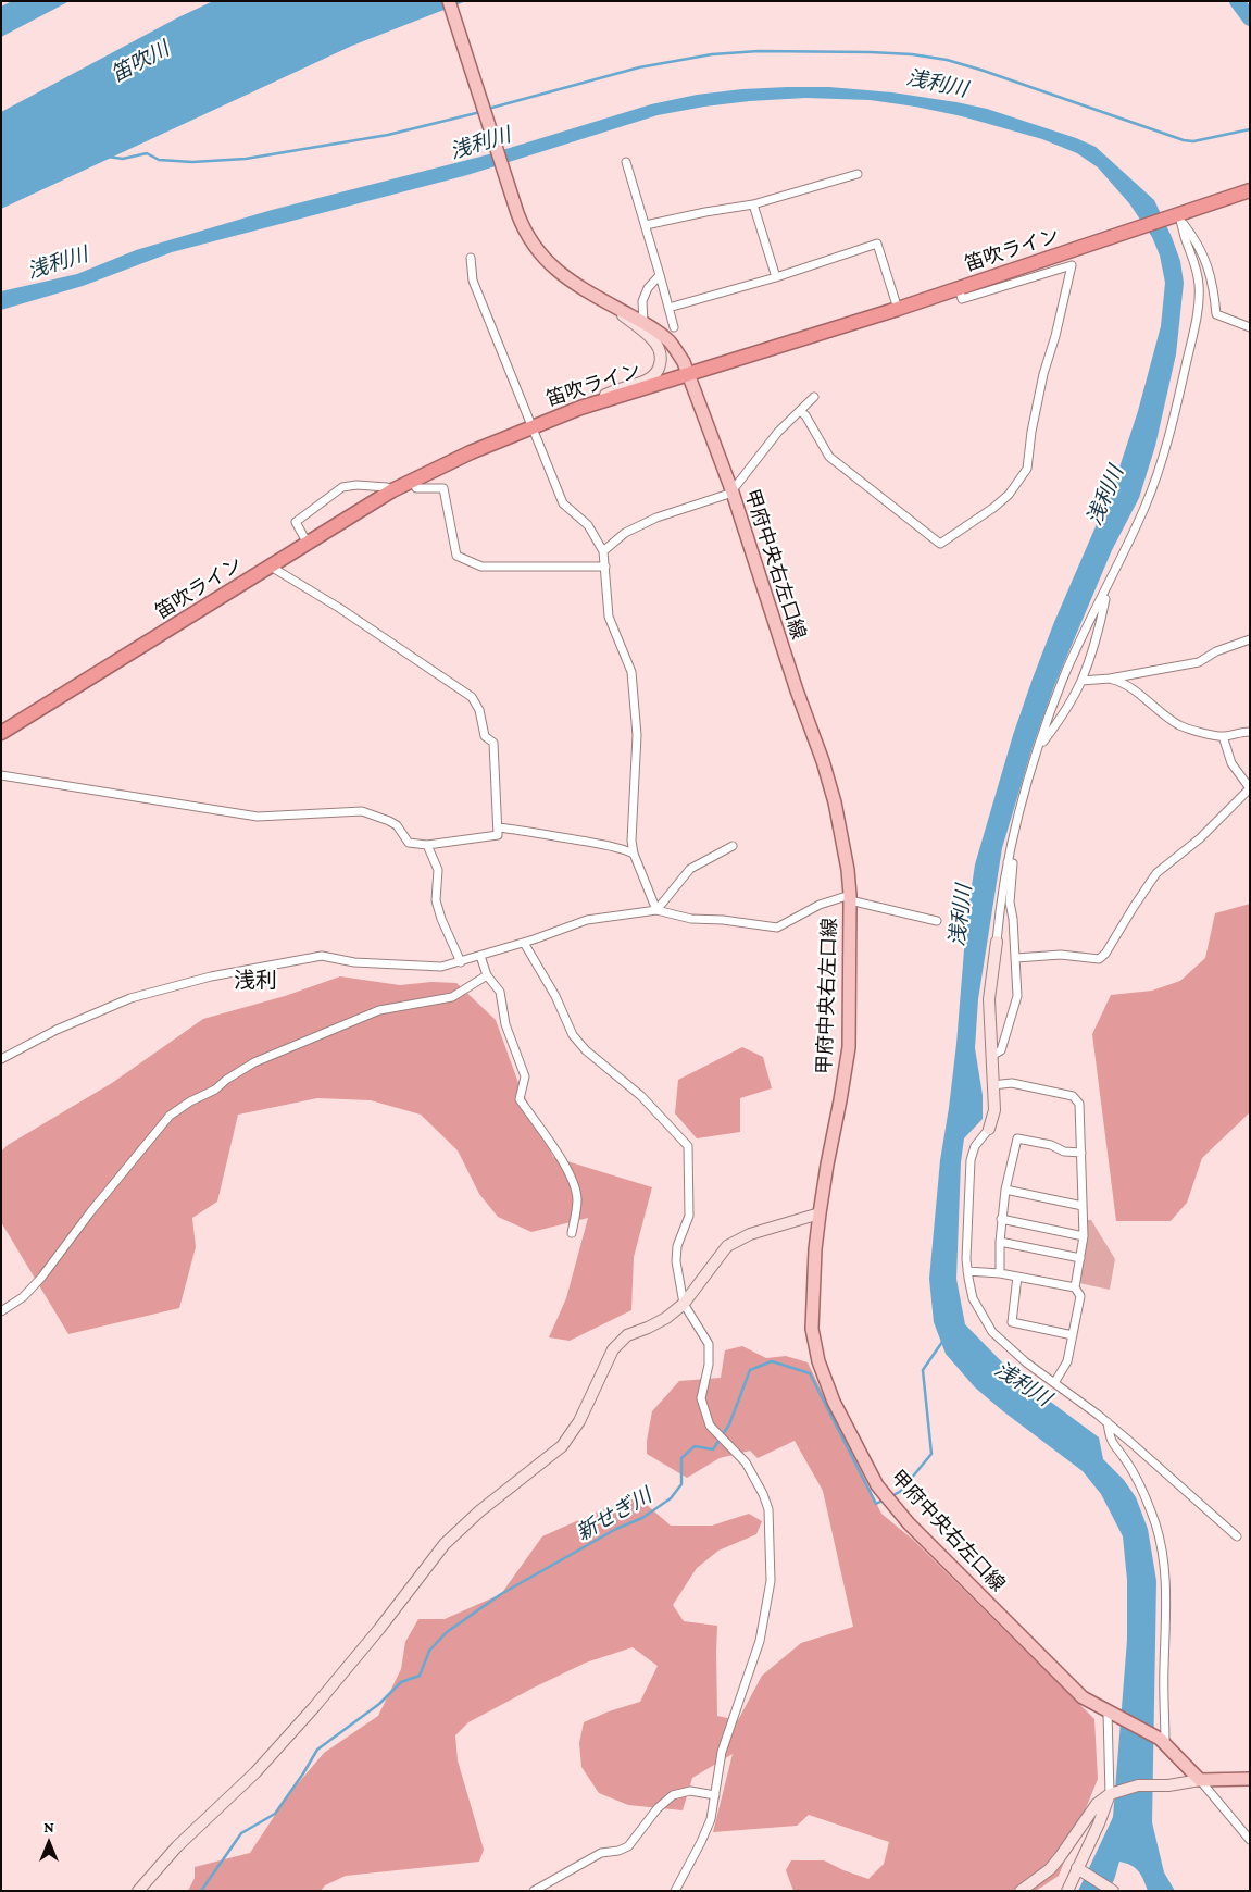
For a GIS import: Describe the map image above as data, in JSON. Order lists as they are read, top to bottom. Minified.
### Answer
{"streets":{"highway":["笛吹ライン"],"main road":["甲府中央右左口線"]},"crossings":[["笛吹ライン","甲府中央右左口線"]],"districts":["浅利"],"water":["笛吹川","浅利川","新せぎ川"],"north":"top"}
